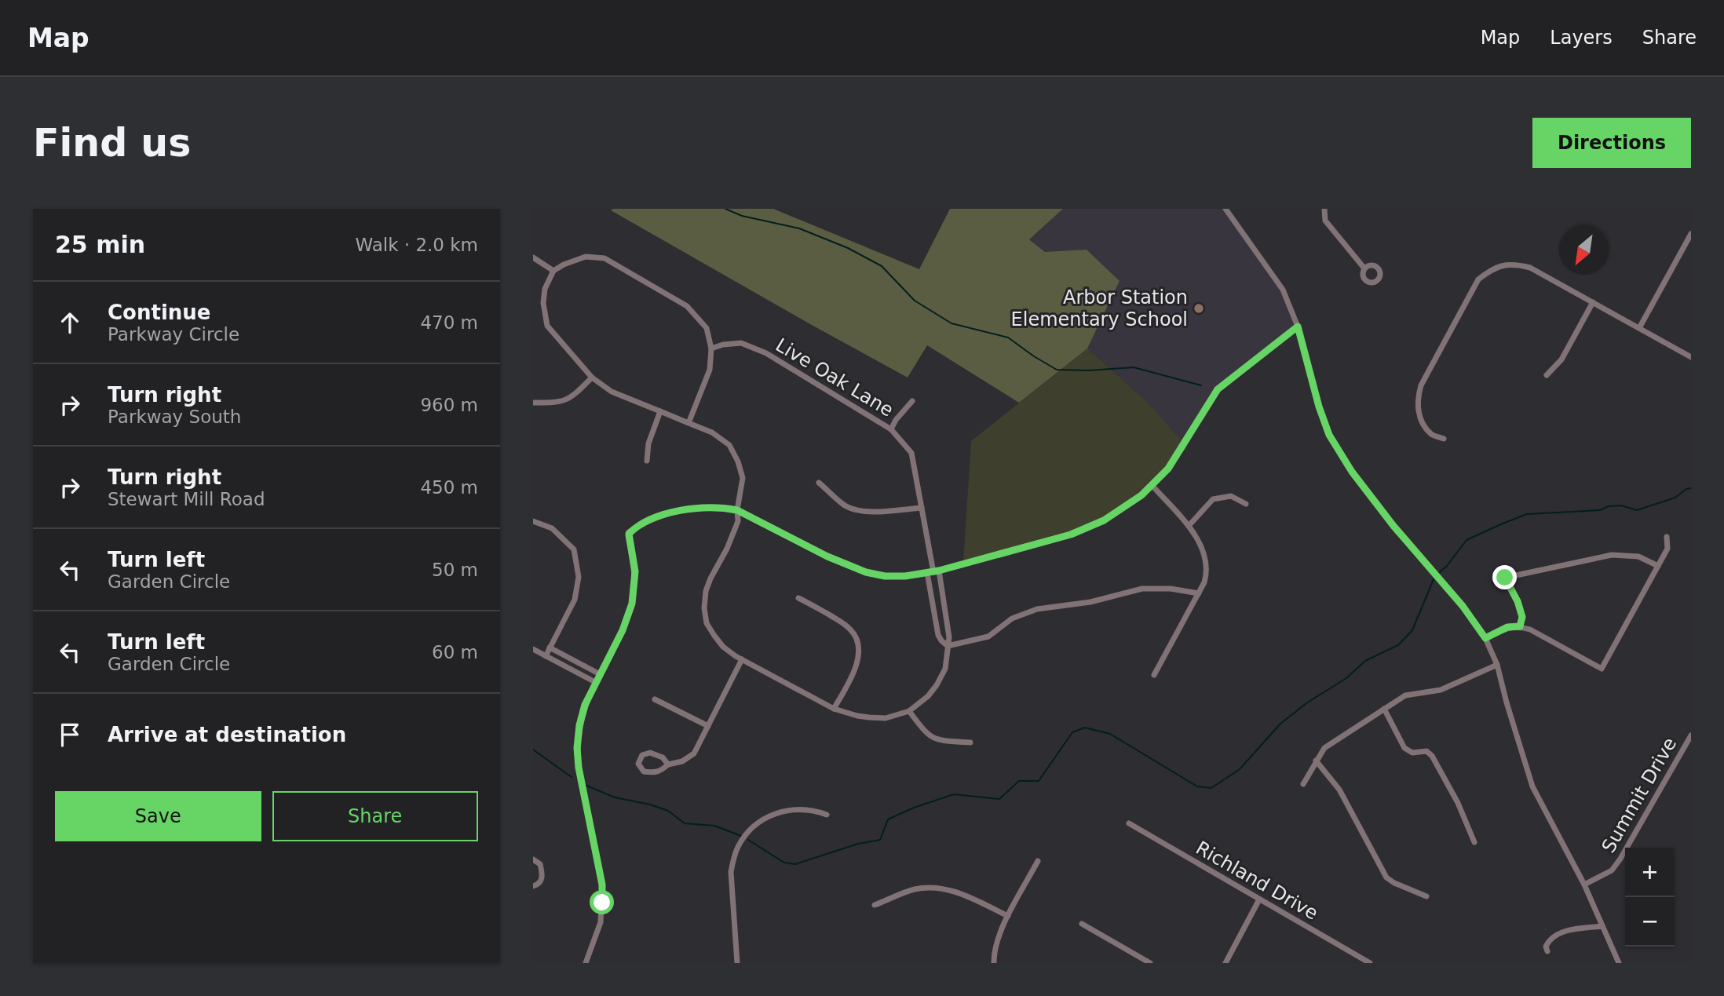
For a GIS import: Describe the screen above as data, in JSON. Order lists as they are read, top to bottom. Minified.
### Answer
{"streets":{"street":["Live Oak Lane","Summit Drive","Richland Drive"]},"places":["Arbor Station Elementary School"],"north":"bottom left","page":{"header":"Map","nav":["Map","Layers","Share"],"buttons":["Directions",["Save","Share"]],"title":"Find us","heading":["25 min","Walk · 2.0 km"],"list":[["Continue","Parkway Circle","470 m"],["Turn right","Parkway South","960 m"],["Turn right","Stewart Mill Road","450 m"],["Turn left","Garden Circle","50 m"],["Turn left","Garden Circle","60 m"],"Arrive at destination"],"map_buttons":["+","−"]}}
